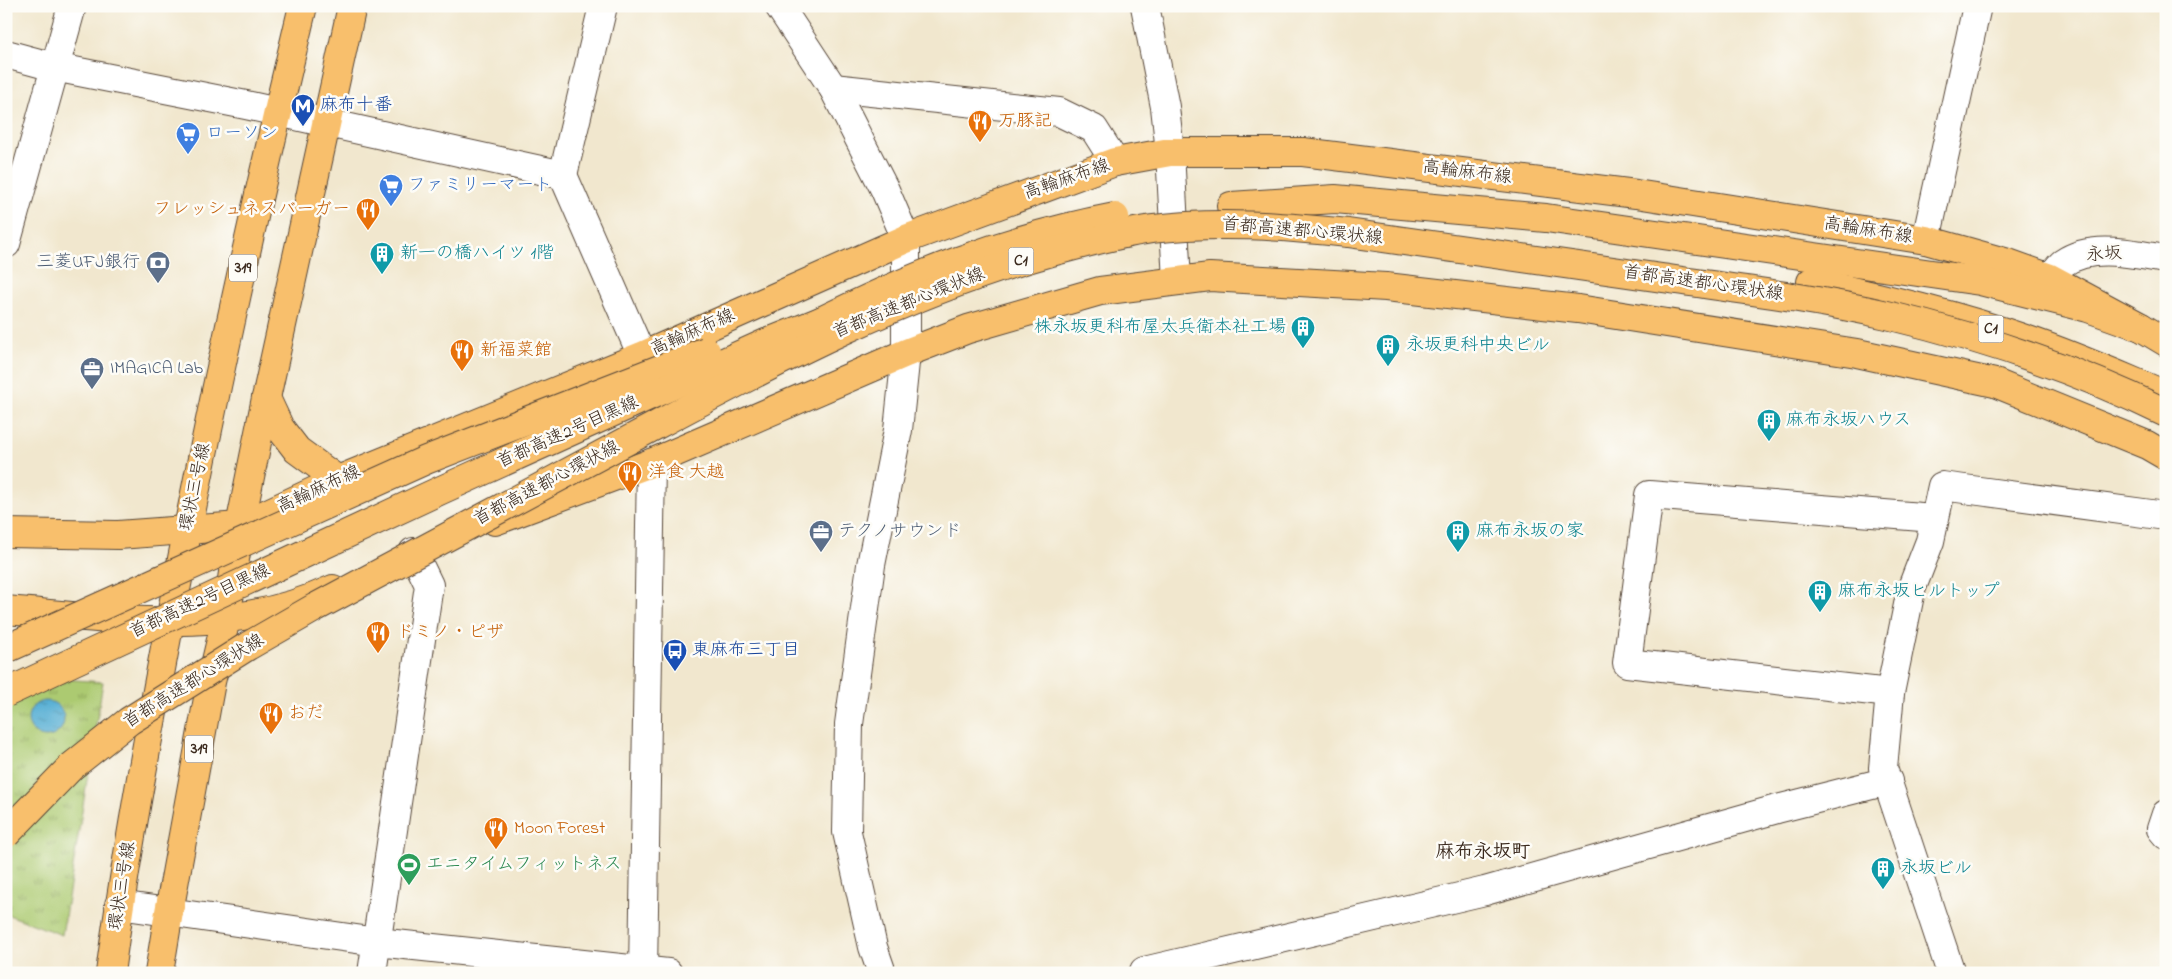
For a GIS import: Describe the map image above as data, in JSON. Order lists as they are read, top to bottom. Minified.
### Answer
{"streets":{"main road":["高輪麻布線","首都高速都心環状線","C1","319","首都高速2号目黒線","環状三号線"],"street":["永坂"]},"crossings":[["高輪麻布線","永坂"],["高輪麻布線","319"],["高輪麻布線","環状三号線"],["首都高速都心環状線","首都高速2号目黒線"]],"districts":["麻布永坂町"],"places":{"metro station":["麻布十番"],"restaurant":["万豚記","フレッシュネスバーガー","新福菜館","洋食 大越","ドミノ・ピザ","おだ","Moon Forest"],"supermarket":["ローソン","ファミリーマート"],"building":["新一の橋ハイツ 1階","株永坂更科布屋太兵衛本社工場","永坂更科中央ビル","麻布永坂ハウス","麻布永坂の家","麻布永坂ヒルトップ","永坂ビル"],"bank":["三菱UFJ銀行"],"office":["IMAGICA Lab","テクノサウンド"],"bus stop":["東麻布三丁目"],"sports":["エニタイムフィットネス"]}}
